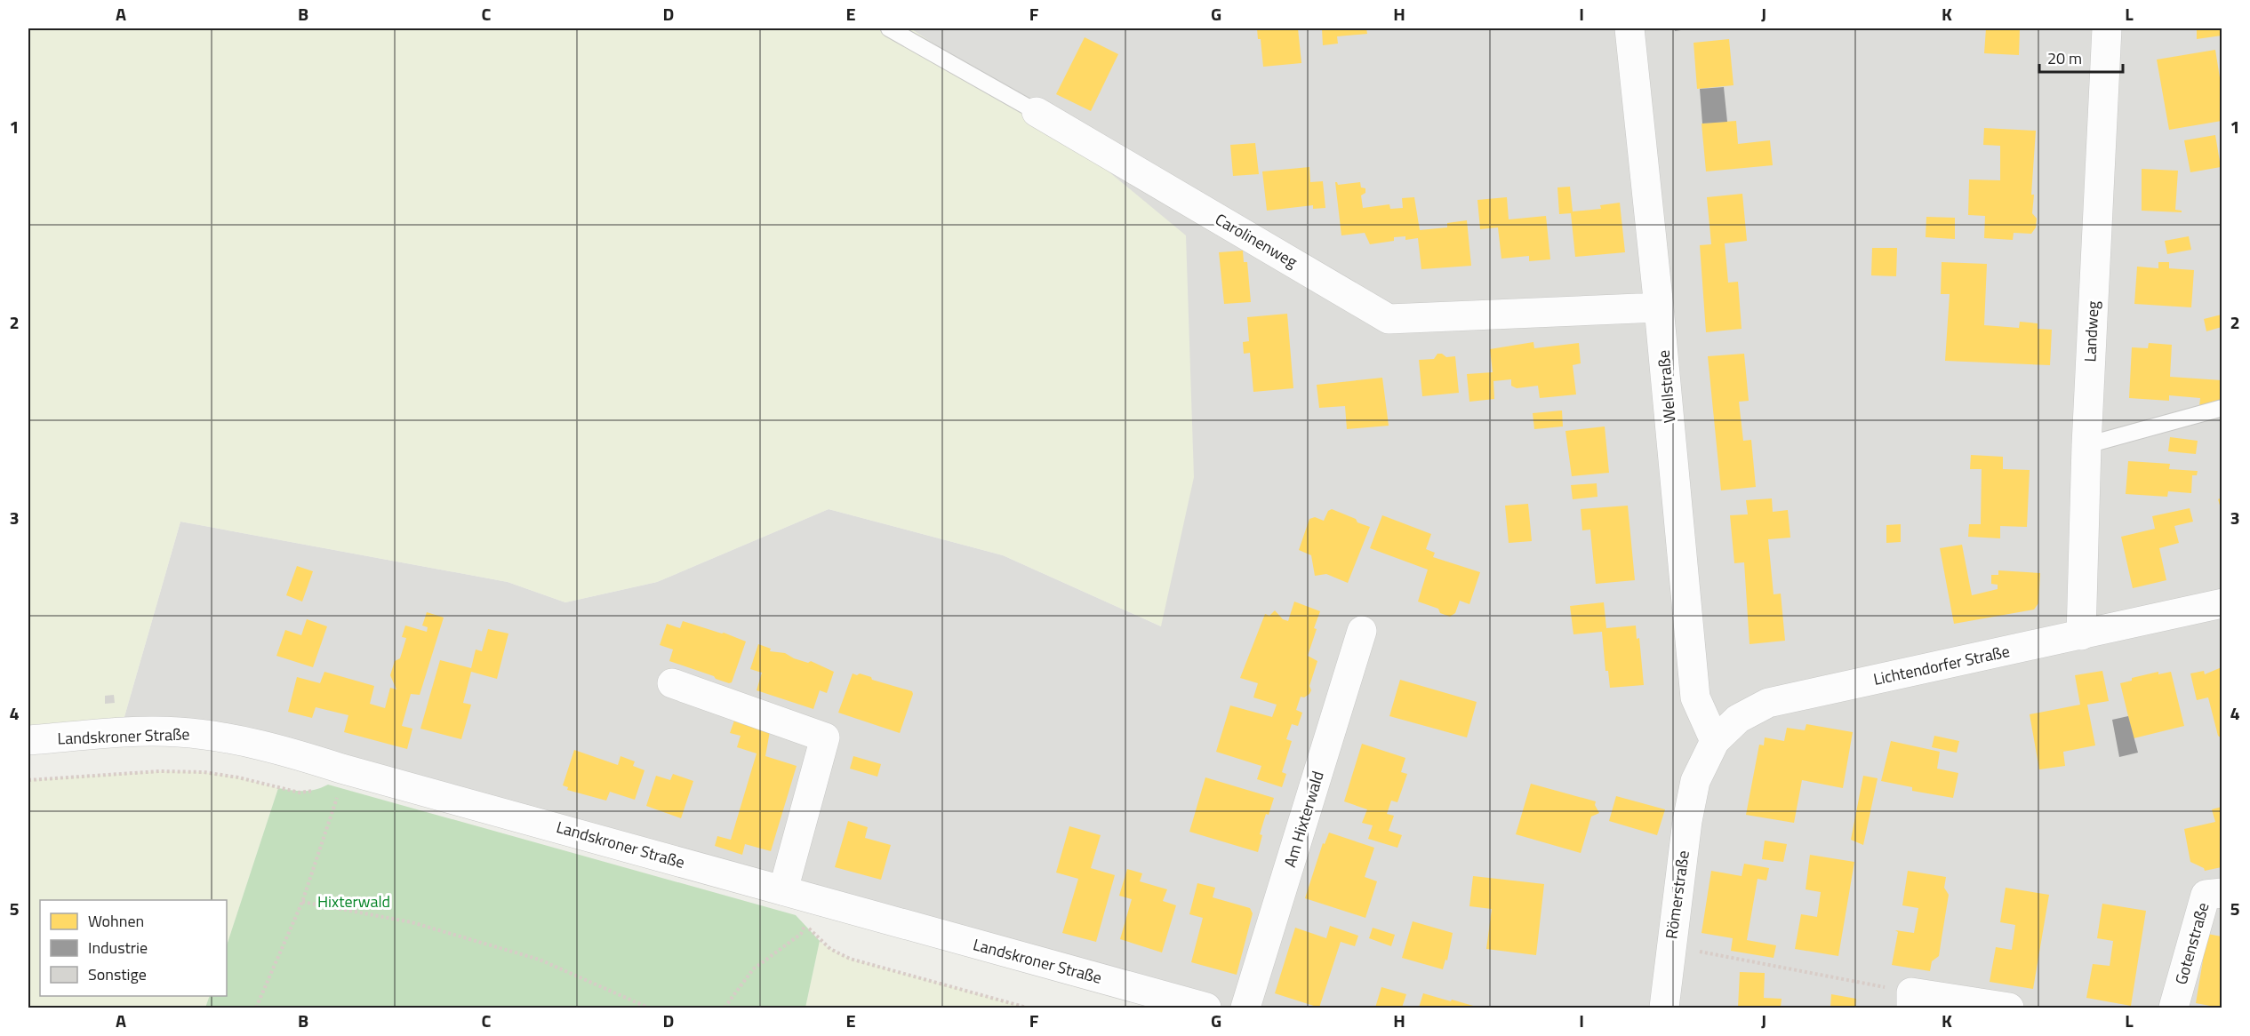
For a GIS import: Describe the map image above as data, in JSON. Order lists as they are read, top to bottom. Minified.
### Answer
{"streets":{"street":["Carolinenweg","Landweg","Wellstraße","Lichtendorfer Straße","Landskroner Straße","Am Hixterwald","Römerstraße","Gotenstraße"]},"crossings":[["Carolinenweg","Wellstraße"],["Landweg","Lichtendorfer Straße"],["Wellstraße","Lichtendorfer Straße"],["Lichtendorfer Straße","Römerstraße"]],"parks":["Hixterwald"],"legend":["Wohnen","Industrie","Sonstige"],"scale_bar":"20 m","grid":{"columns":["A","B","C","D","E","F","G","H","I","J","K","L"],"rows":["1","2","3","4","5"]}}
